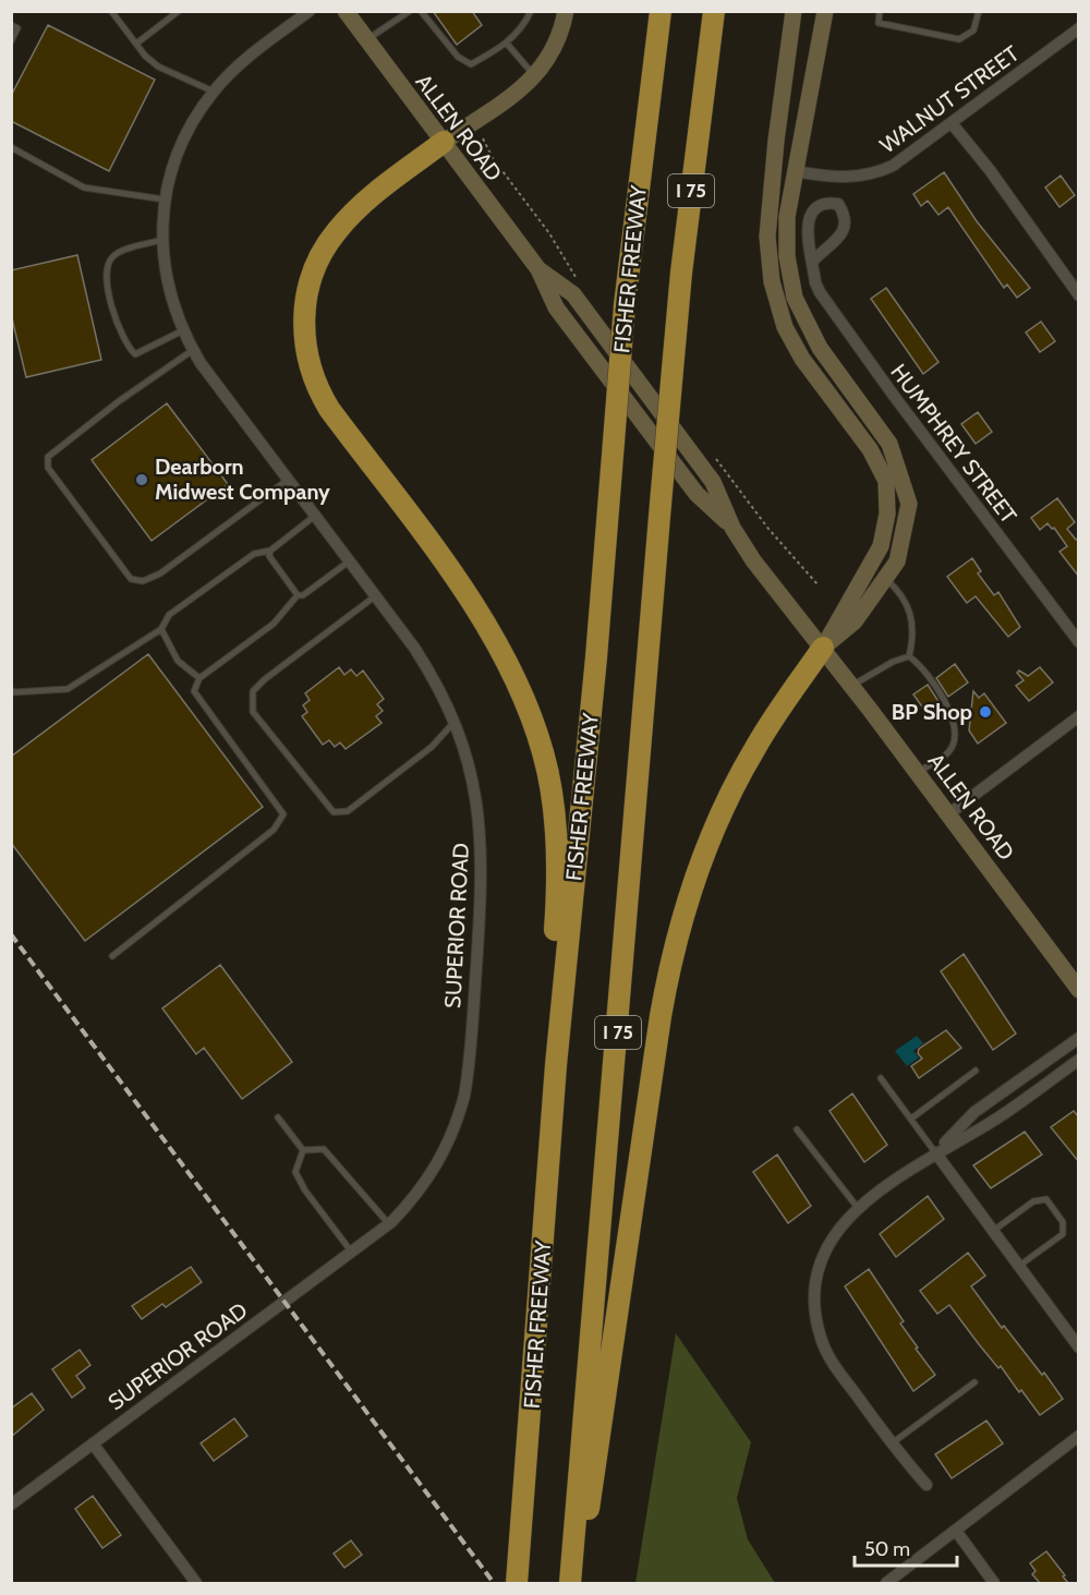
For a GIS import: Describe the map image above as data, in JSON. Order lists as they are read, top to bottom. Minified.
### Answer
{"streets":{"highway":["I 75","FISHER FREEWAY"],"main road":["ALLEN ROAD"],"street":["WALNUT STREET","HUMPHREY STREET","SUPERIOR ROAD"]},"places":["Dearborn Midwest Company","BP Shop"],"scale_bar":"50 m"}
